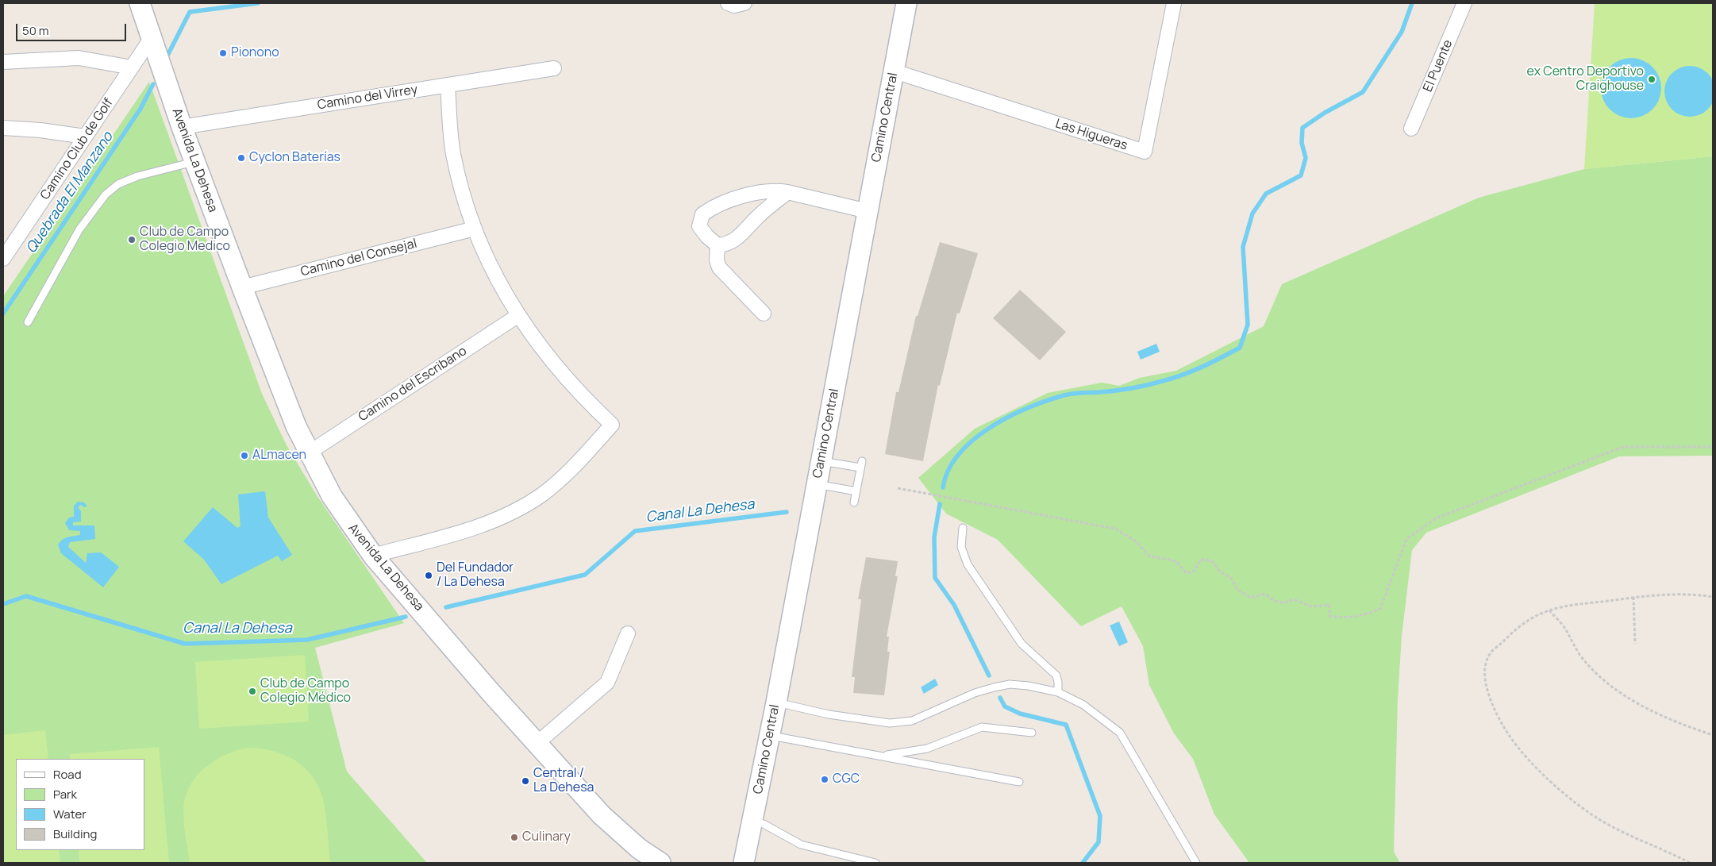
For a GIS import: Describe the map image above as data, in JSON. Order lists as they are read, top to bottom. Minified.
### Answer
{"streets":{"main road":["Camino Central","Avenida La Dehesa"],"street":["El Puente","Camino del Virrey","Las Higueras","Camino Club de Golf","Camino del Consejal","Camino del Escribano"]},"crossings":[["Camino del Virrey","Avenida La Dehesa"],["Camino Central","Las Higueras"],["Camino Club de Golf","Avenida La Dehesa"],["Avenida La Dehesa","Camino del Consejal"],["Avenida La Dehesa","Camino del Escribano"]],"water":["Quebrada El Manzano","Canal La Dehesa"],"places":["Pionono","ex Centro Deportivo Craighouse","Cyclon Baterías","Club de Campo Colegio Medico","ALmacen","Del Fundador / La Dehesa","Club de Campo Colegio Médico","CGC","Central / La Dehesa","Culinary"],"legend":["Road","Park","Water","Building"],"scale_bar":"50 m"}
